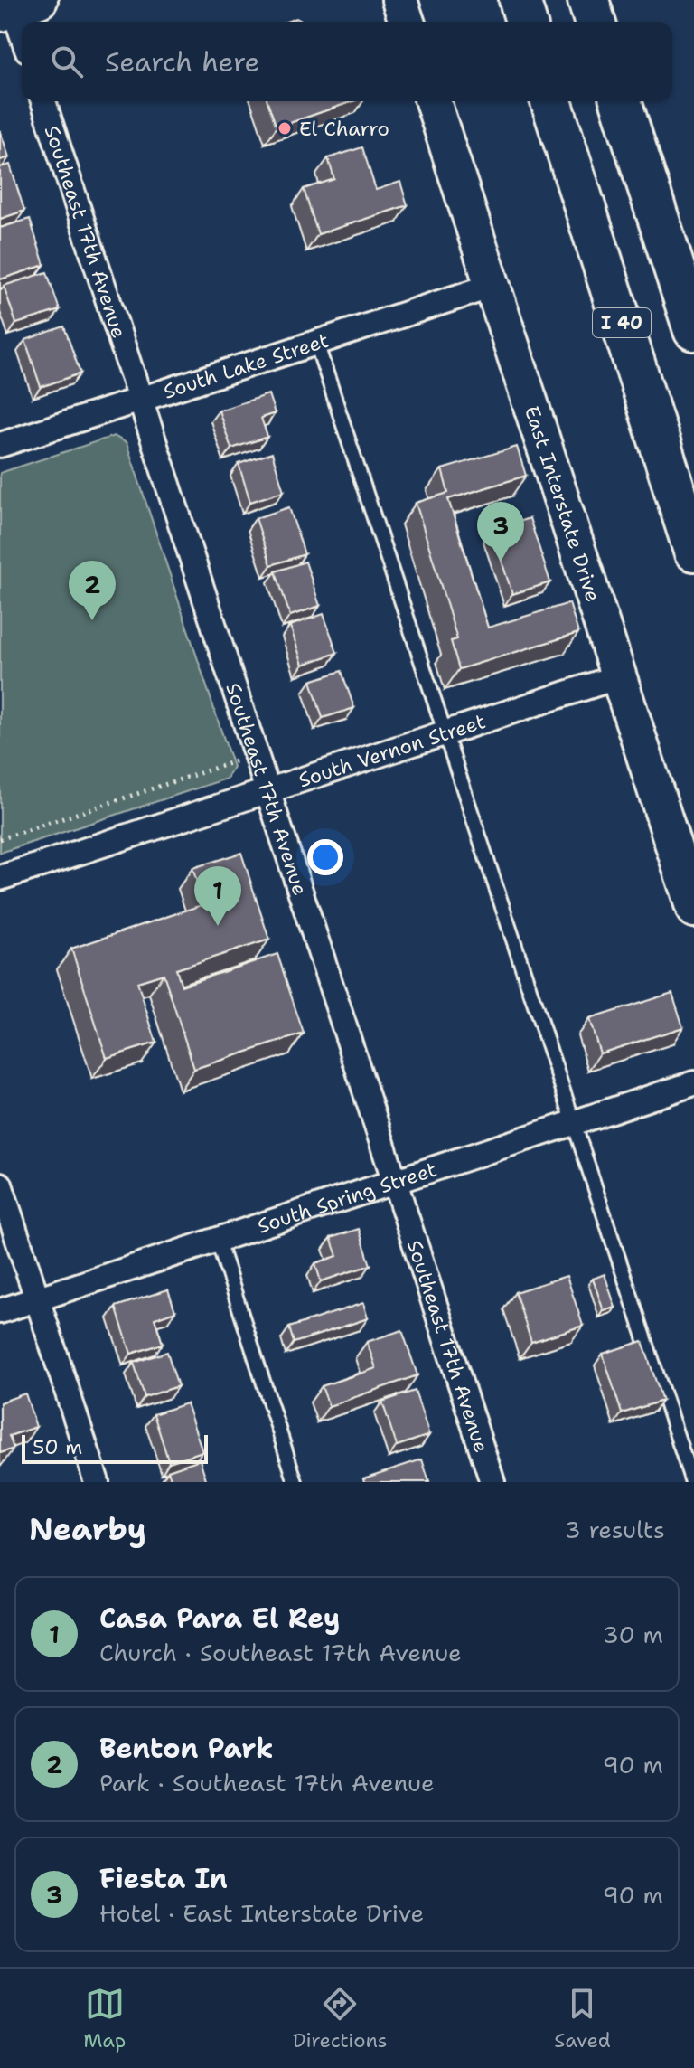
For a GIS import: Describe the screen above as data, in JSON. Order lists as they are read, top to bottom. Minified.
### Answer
{"streets":{"highway":["I 40"],"main road":["East Interstate Drive"],"street":["Southeast 17th Avenue","South Lake Street","South Vernon Street","South Spring Street"]},"crossings":[["Southeast 17th Avenue","South Lake Street"],["Southeast 17th Avenue","South Vernon Street"],["Southeast 17th Avenue","South Spring Street"],["South Lake Street","East Interstate Drive"],["East Interstate Drive","South Vernon Street"]],"places":["El Charro"],"scale_bar":"50 m","page":{"search":"Search here","pins":["3","2","1"],"scale":"50 m","heading":["Nearby","3 results"],"list":[{"mark":"1","name":"Casa Para El Rey","note":"Church · Southeast 17th Avenue","value":"30 m"},{"mark":"2","name":"Benton Park","note":"Park · Southeast 17th Avenue","value":"90 m"},{"mark":"3","name":"Fiesta In","note":"Hotel · East Interstate Drive","value":"90 m"}],"nav":["Map","Directions","Saved"]}}
